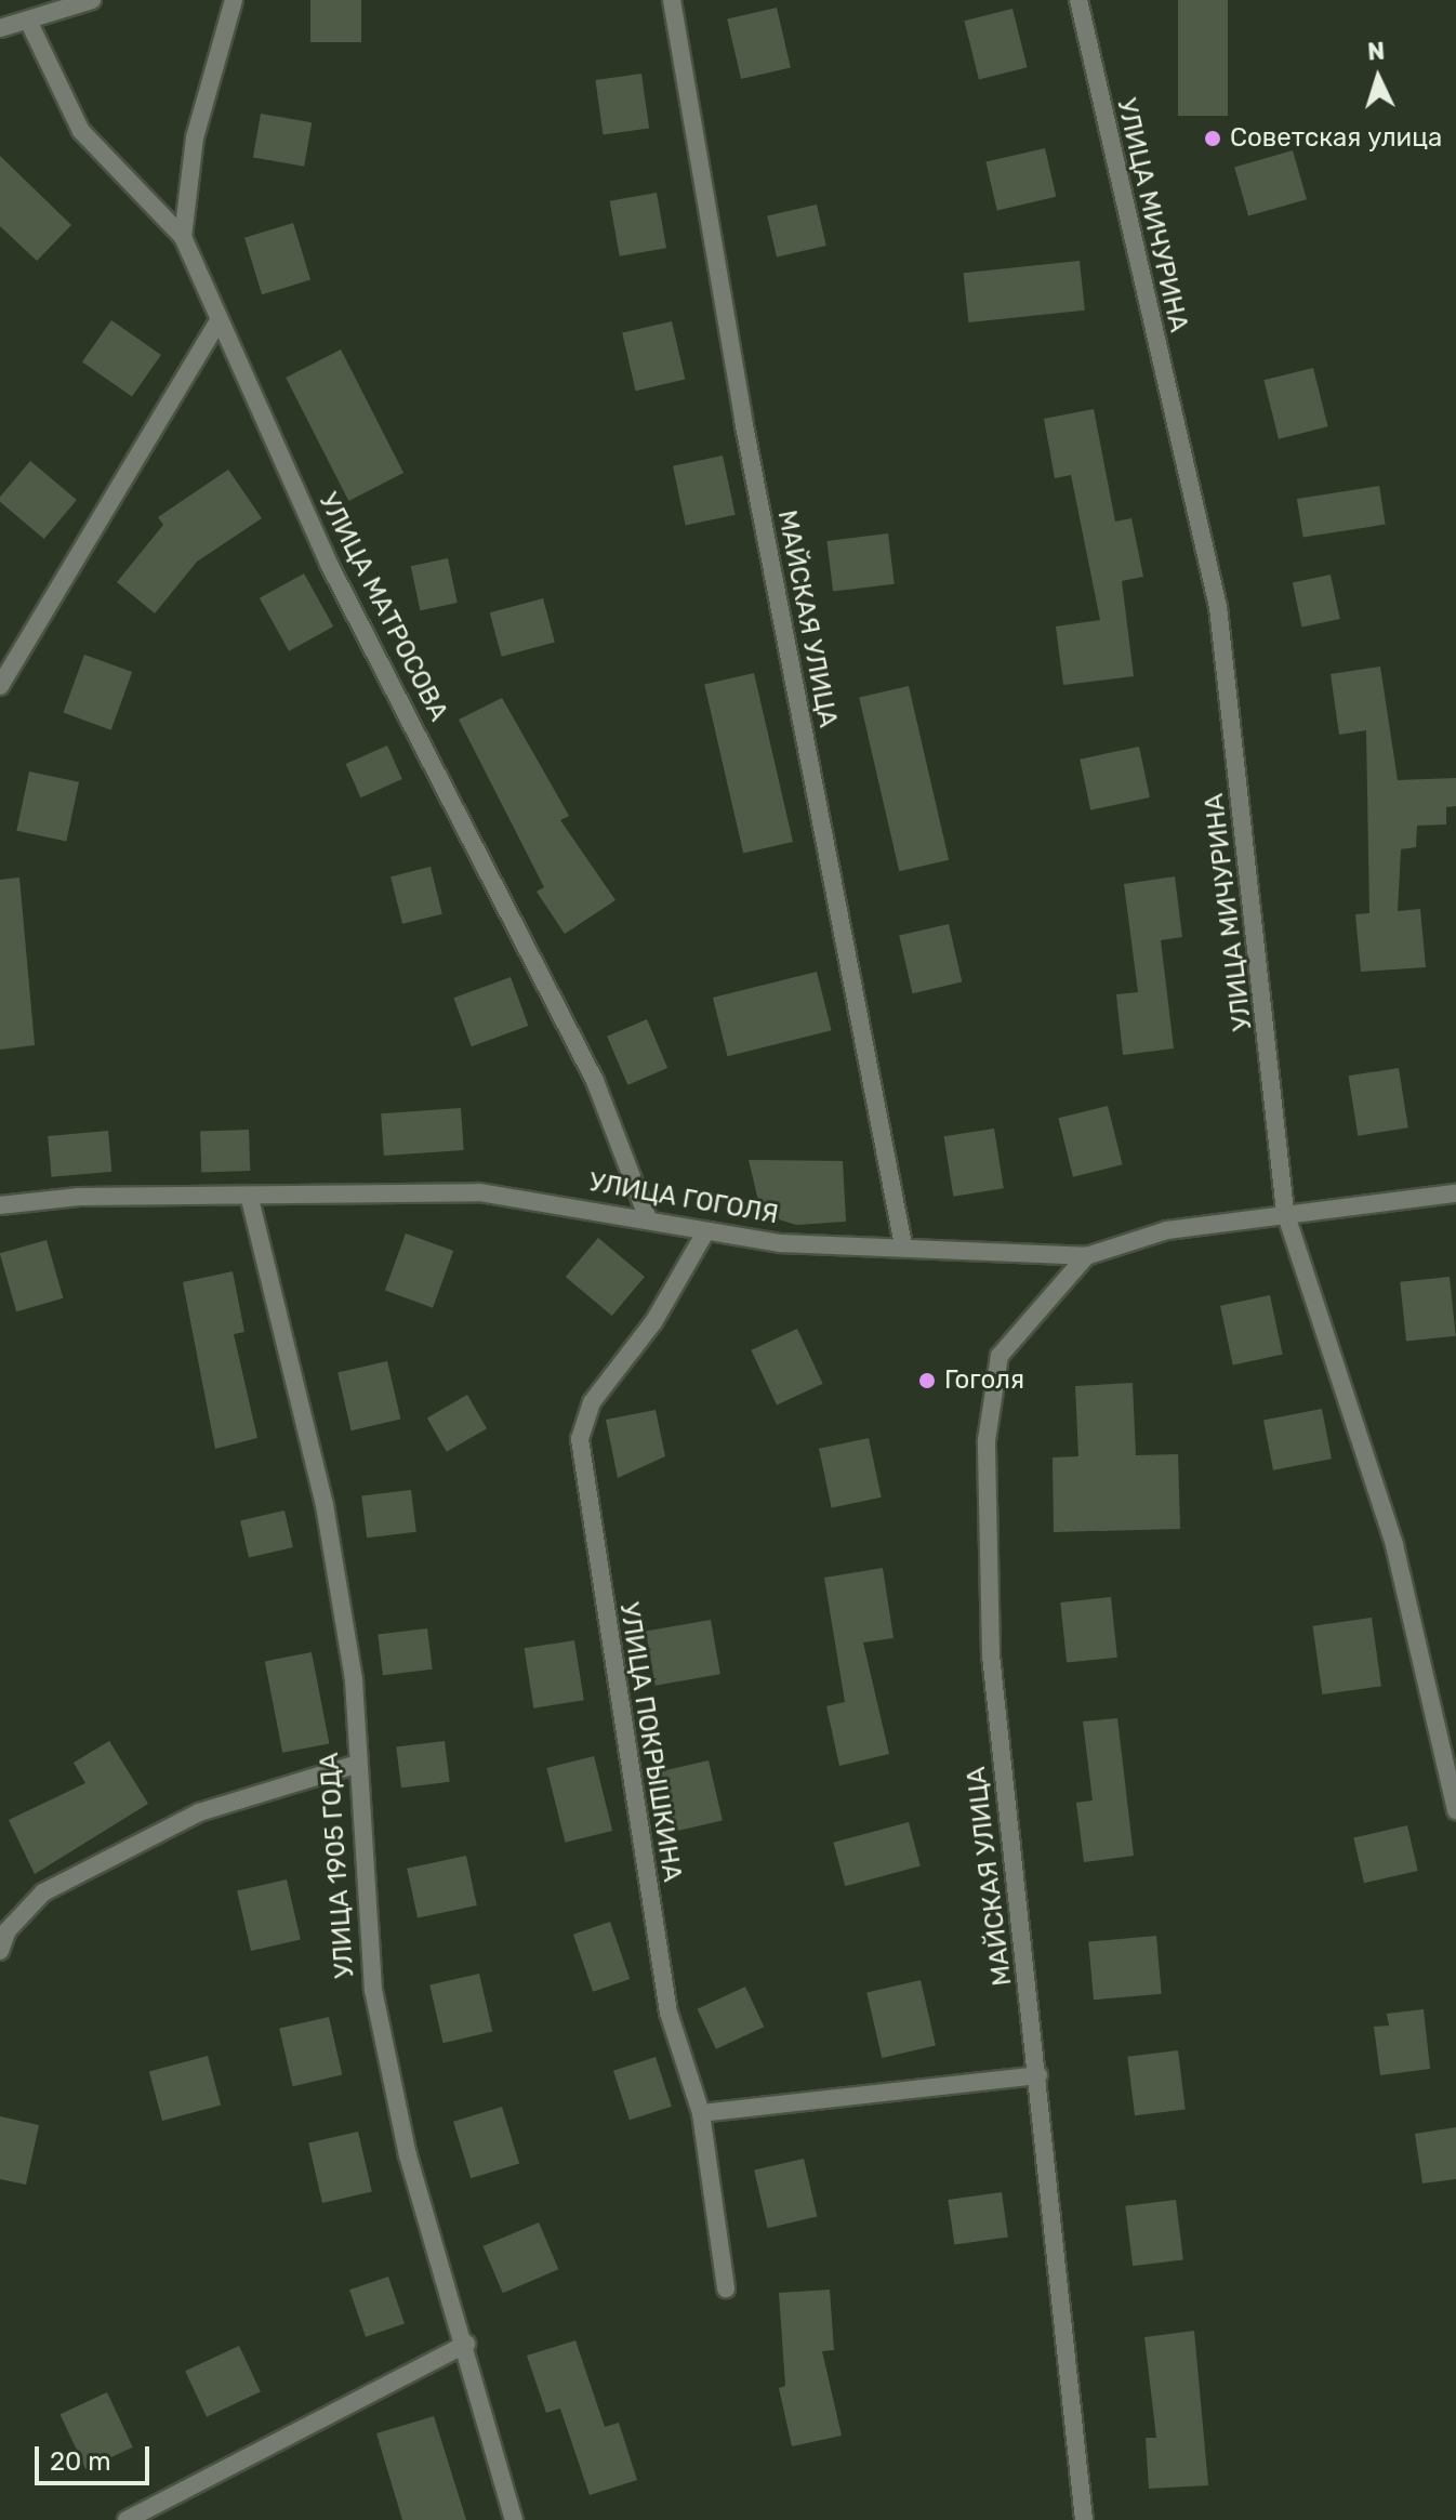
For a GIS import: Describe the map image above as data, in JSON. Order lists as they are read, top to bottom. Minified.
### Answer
{"streets":{"street":["УЛИЦА МИЧУРИНА","УЛИЦА МАТРОСОВА","МАЙСКАЯ УЛИЦА","УЛИЦА ГОГОЛЯ","УЛИЦА ПОКРЫШКИНА","УЛИЦА 1905 ГОДА"]},"crossings":[["УЛИЦА МИЧУРИНА","УЛИЦА ГОГОЛЯ"],["УЛИЦА МАТРОСОВА","УЛИЦА ГОГОЛЯ"],["МАЙСКАЯ УЛИЦА","УЛИЦА ГОГОЛЯ"],["УЛИЦА ГОГОЛЯ","УЛИЦА ПОКРЫШКИНА"],["УЛИЦА ГОГОЛЯ","УЛИЦА 1905 ГОДА"]],"places":["Советская улица","Гоголя"],"scale_bar":"20 m","north":"top"}
